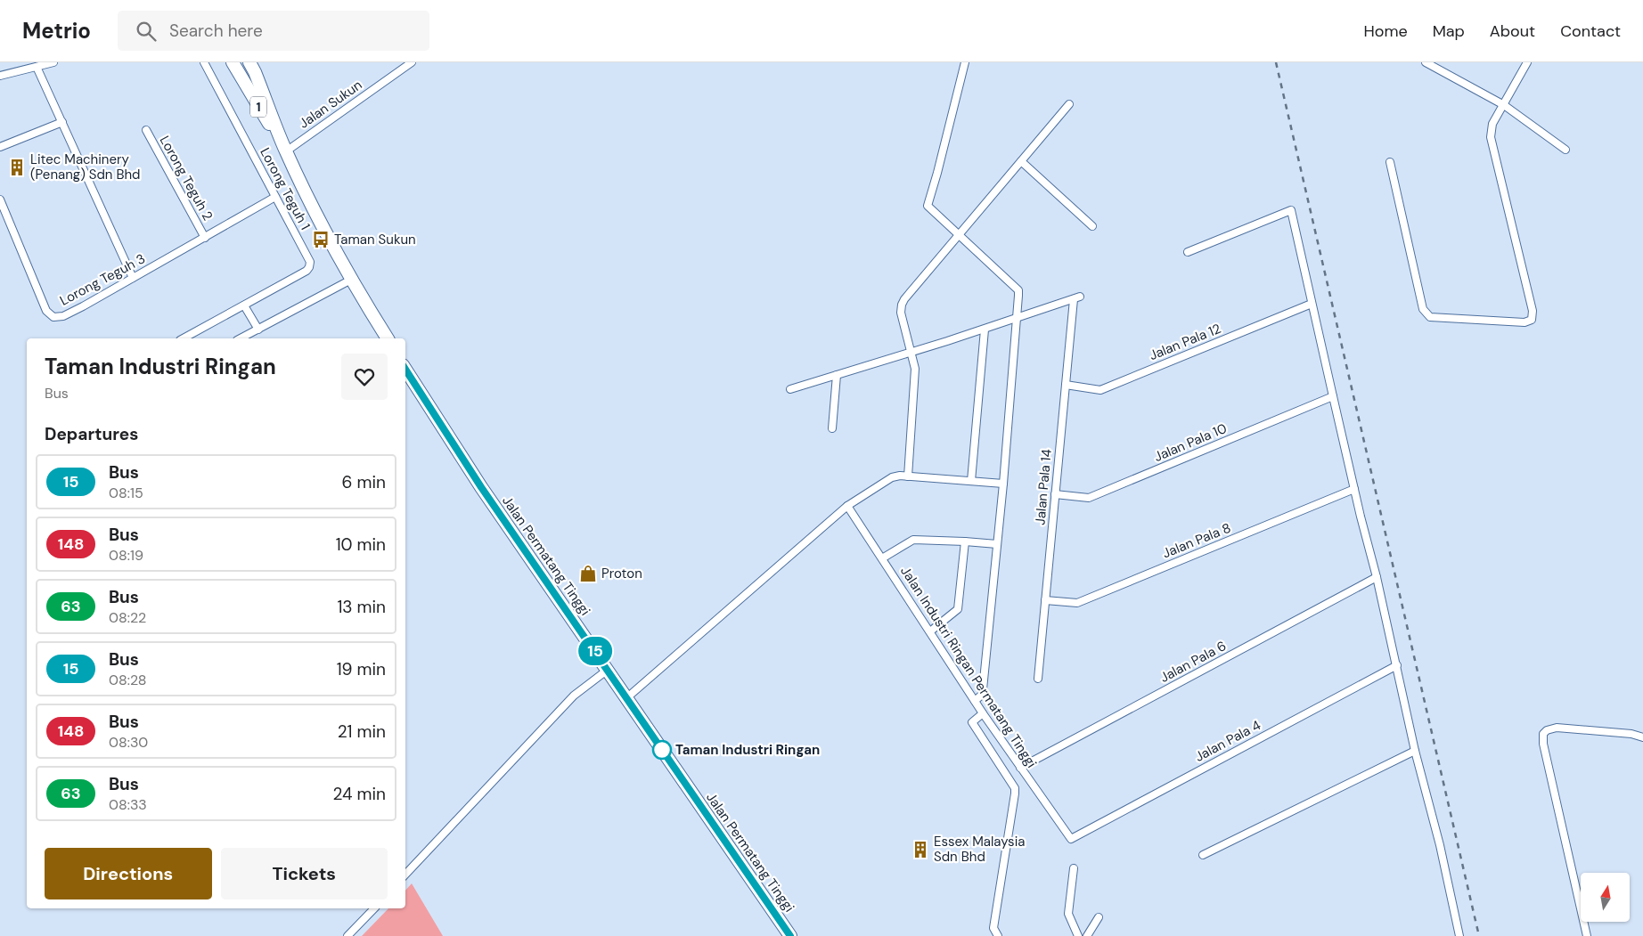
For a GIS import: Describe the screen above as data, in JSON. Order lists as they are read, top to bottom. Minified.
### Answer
{"streets":{"highway":["1","Jalan Permatang Tinggi"],"street":["Jalan Sukun","Lorong Teguh 2","Lorong Teguh 1","Lorong Teguh 3","Jalan Pala 12","Jalan Pala 10","Jalan Pala 14","Jalan Pala 8","Jalan Pala 6","Jalan Industri Ringan Permatang Tinggi","Jalan Pala 4"]},"crossings":[["Jalan Sukun","1"],["Lorong Teguh 2","Lorong Teguh 3"],["Lorong Teguh 1","Lorong Teguh 3"],["Jalan Pala 12","Jalan Pala 14"],["Jalan Pala 10","Jalan Pala 14"],["Jalan Pala 14","Jalan Pala 8"],["Jalan Pala 6","Jalan Industri Ringan Permatang Tinggi"],["Jalan Industri Ringan Permatang Tinggi","Jalan Pala 4"]],"places":{"building":["Litec Machinery (Penang) Sdn Bhd","Essex Malaysia Sdn Bhd"],"bus stop":["Taman Sukun"],"shop":["Proton"],"other":["Taman Industri Ringan"]},"lines":["bus line 15"],"north":"top","page":{"header":"Metrio","search":"Search here","nav":["Home","Map","About","Contact"],"on_map":"15","heading":[["Taman Industri Ringan","Bus"],"Departures"],"list":[{"mark":"15","name":"Bus","note":"08:15","value":"6 min"},{"mark":"148","name":"Bus","note":"08:19","value":"10 min"},{"mark":"63","name":"Bus","note":"08:22","value":"13 min"},{"mark":"15","name":"Bus","note":"08:28","value":"19 min"},{"mark":"148","name":"Bus","note":"08:30","value":"21 min"},{"mark":"63","name":"Bus","note":"08:33","value":"24 min"}],"buttons":["Directions","Tickets"]}}
